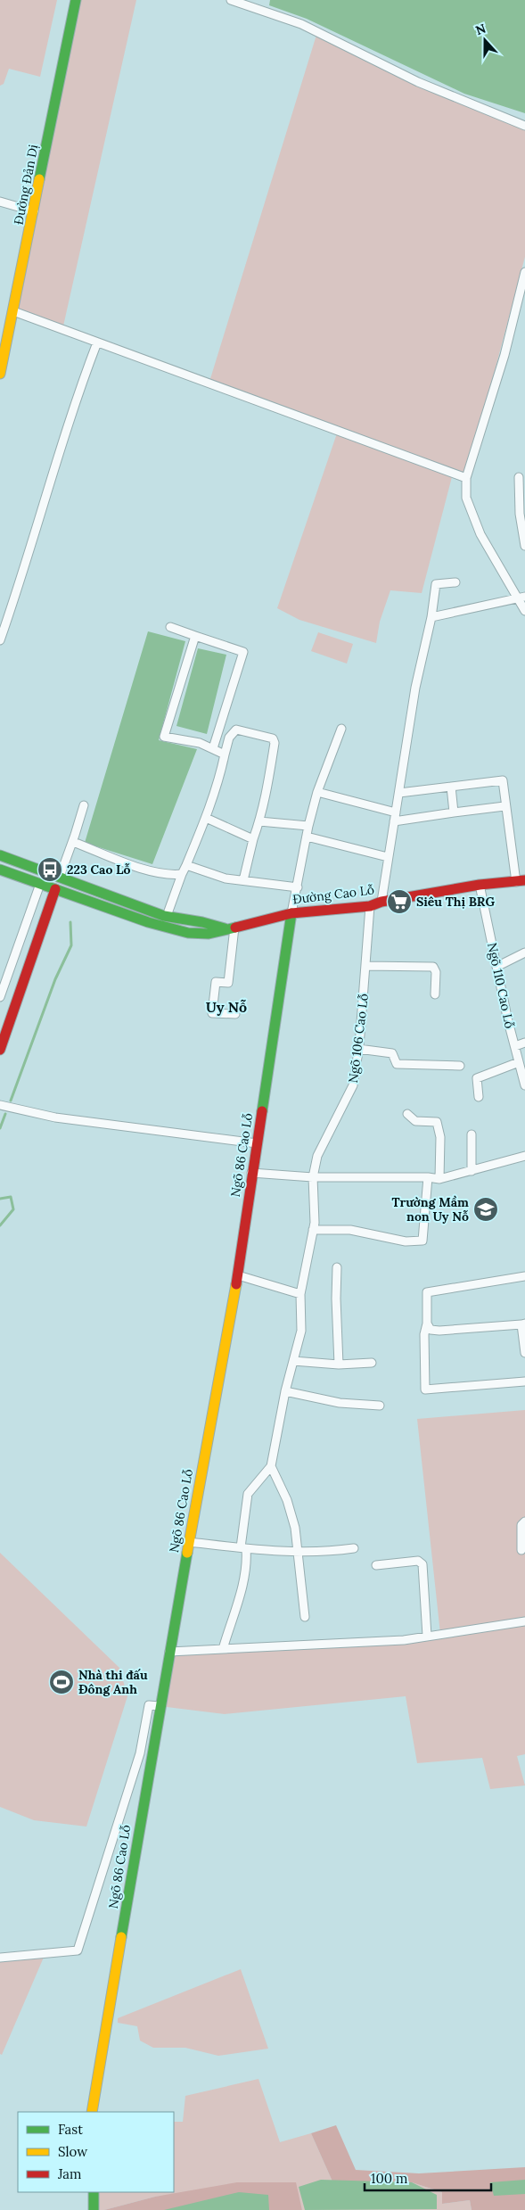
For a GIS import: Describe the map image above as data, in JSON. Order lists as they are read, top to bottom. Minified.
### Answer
{"streets":{"street":["Đường Đản Dị","Đường Cao Lỗ","Ngõ 110 Cao Lỗ","Ngõ 106 Cao Lỗ","Ngõ 86 Cao Lỗ"]},"crossings":[["Đường Cao Lỗ","Ngõ 110 Cao Lỗ"],["Đường Cao Lỗ","Ngõ 106 Cao Lỗ"],["Đường Cao Lỗ","Ngõ 86 Cao Lỗ"]],"districts":["Uy Nỗ"],"places":{"bus stop":["223 Cao Lỗ"],"supermarket":["Siêu Thị BRG"],"school or university":["Trường Mầm non Uy Nỗ"],"sports":["Nhà thi đấu Đông Anh"]},"legend":["Fast","Slow","Jam"],"scale_bar":"100 m","north":"top"}
